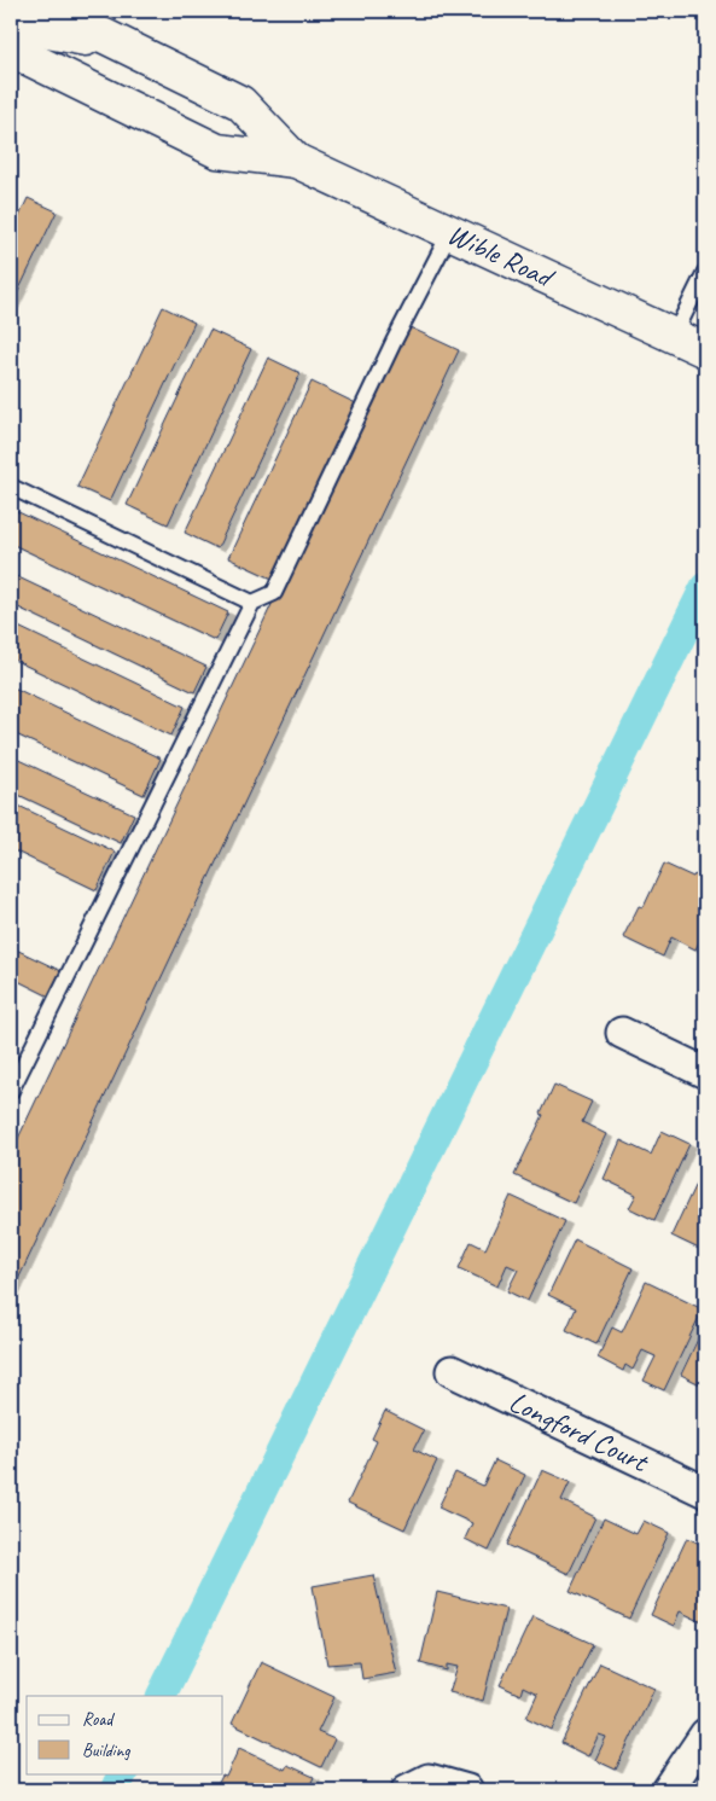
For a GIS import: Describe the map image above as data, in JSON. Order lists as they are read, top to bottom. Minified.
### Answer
{"streets":{"street":["Wible Road","Longford Court"]},"legend":["Road","Building"]}
